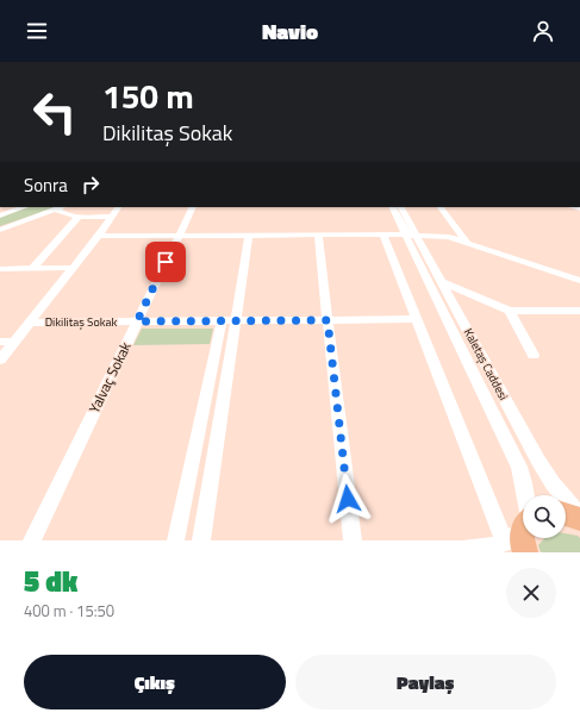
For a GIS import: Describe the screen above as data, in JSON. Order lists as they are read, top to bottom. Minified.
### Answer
{"streets":{"street":["Dikilitaş Sokak","Kaletaş Caddesi","Yalvaç Sokak"]},"crossings":[["Dikilitaş Sokak","Yalvaç Sokak"]],"page":{"header":"Navio","turn":["150 m","Dikilitaş Sokak"],"then":"Sonra","heading":["5 dk","400 m · 15:50"],"buttons":["Çıkış","Paylaş"]}}
